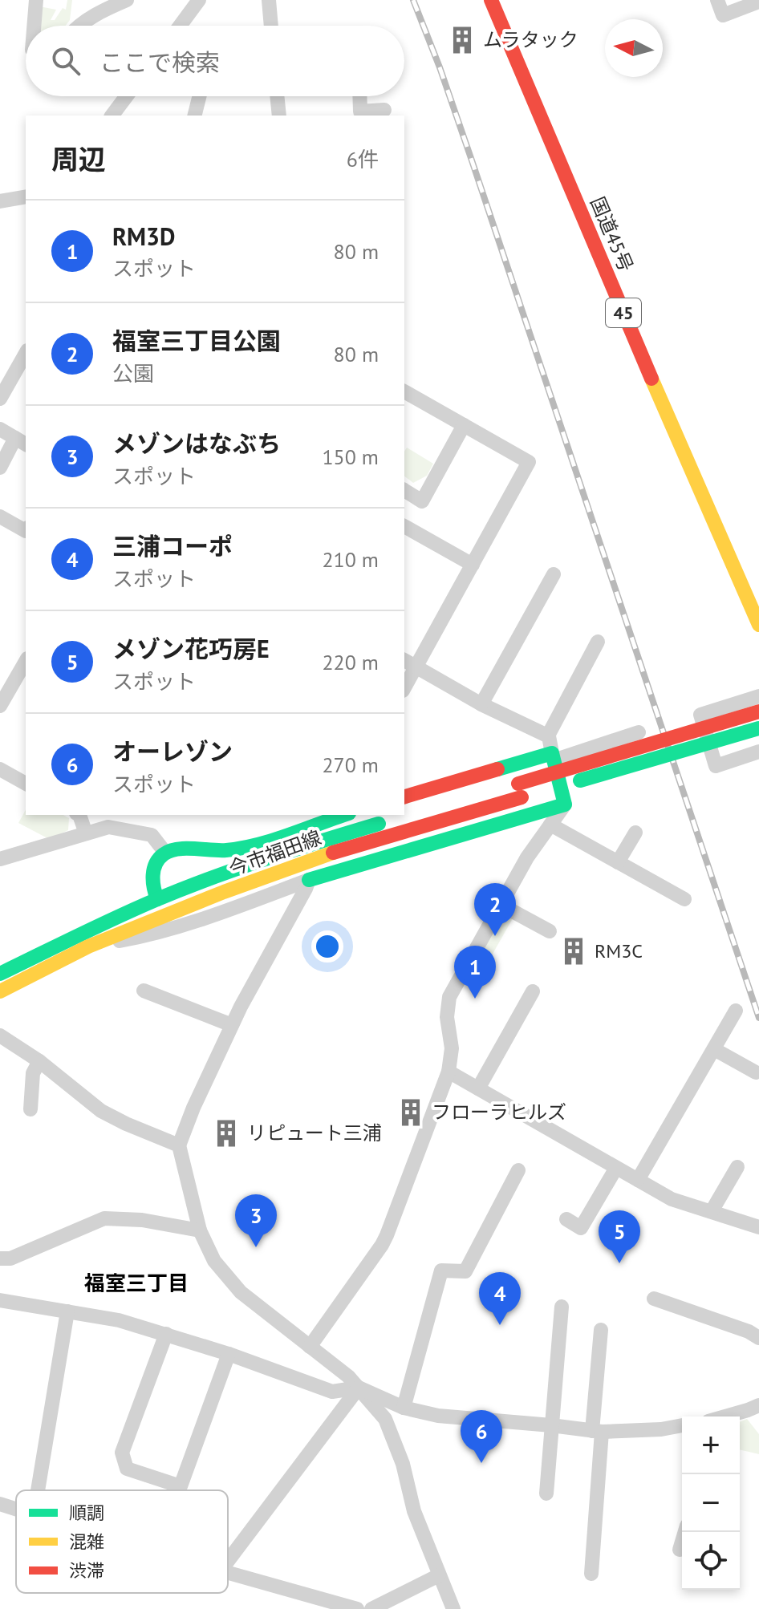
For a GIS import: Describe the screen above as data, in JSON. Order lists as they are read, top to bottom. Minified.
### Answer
{"streets":{"main road":["国道45号","45","今市福田線"]},"districts":["福室三丁目"],"places":{"building":["ムラタック","RM3C","フローラヒルズ","リピュート三浦"]},"legend":["順調","混雑","渋滞"],"north":"left","page":{"search":"ここで検索","heading":["周辺","6件"],"list":[{"mark":"1","name":"RM3D","note":"スポット","value":"80 m"},{"mark":"2","name":"福室三丁目公園","note":"公園","value":"80 m"},{"mark":"3","name":"メゾンはなぶち","note":"スポット","value":"150 m"},{"mark":"4","name":"三浦コーポ","note":"スポット","value":"210 m"},{"mark":"5","name":"メゾン花巧房E","note":"スポット","value":"220 m"},{"mark":"6","name":"オーレゾン","note":"スポット","value":"270 m"}],"pins":["2","1","3","5","4","6"],"map_buttons":["+","−"]}}
